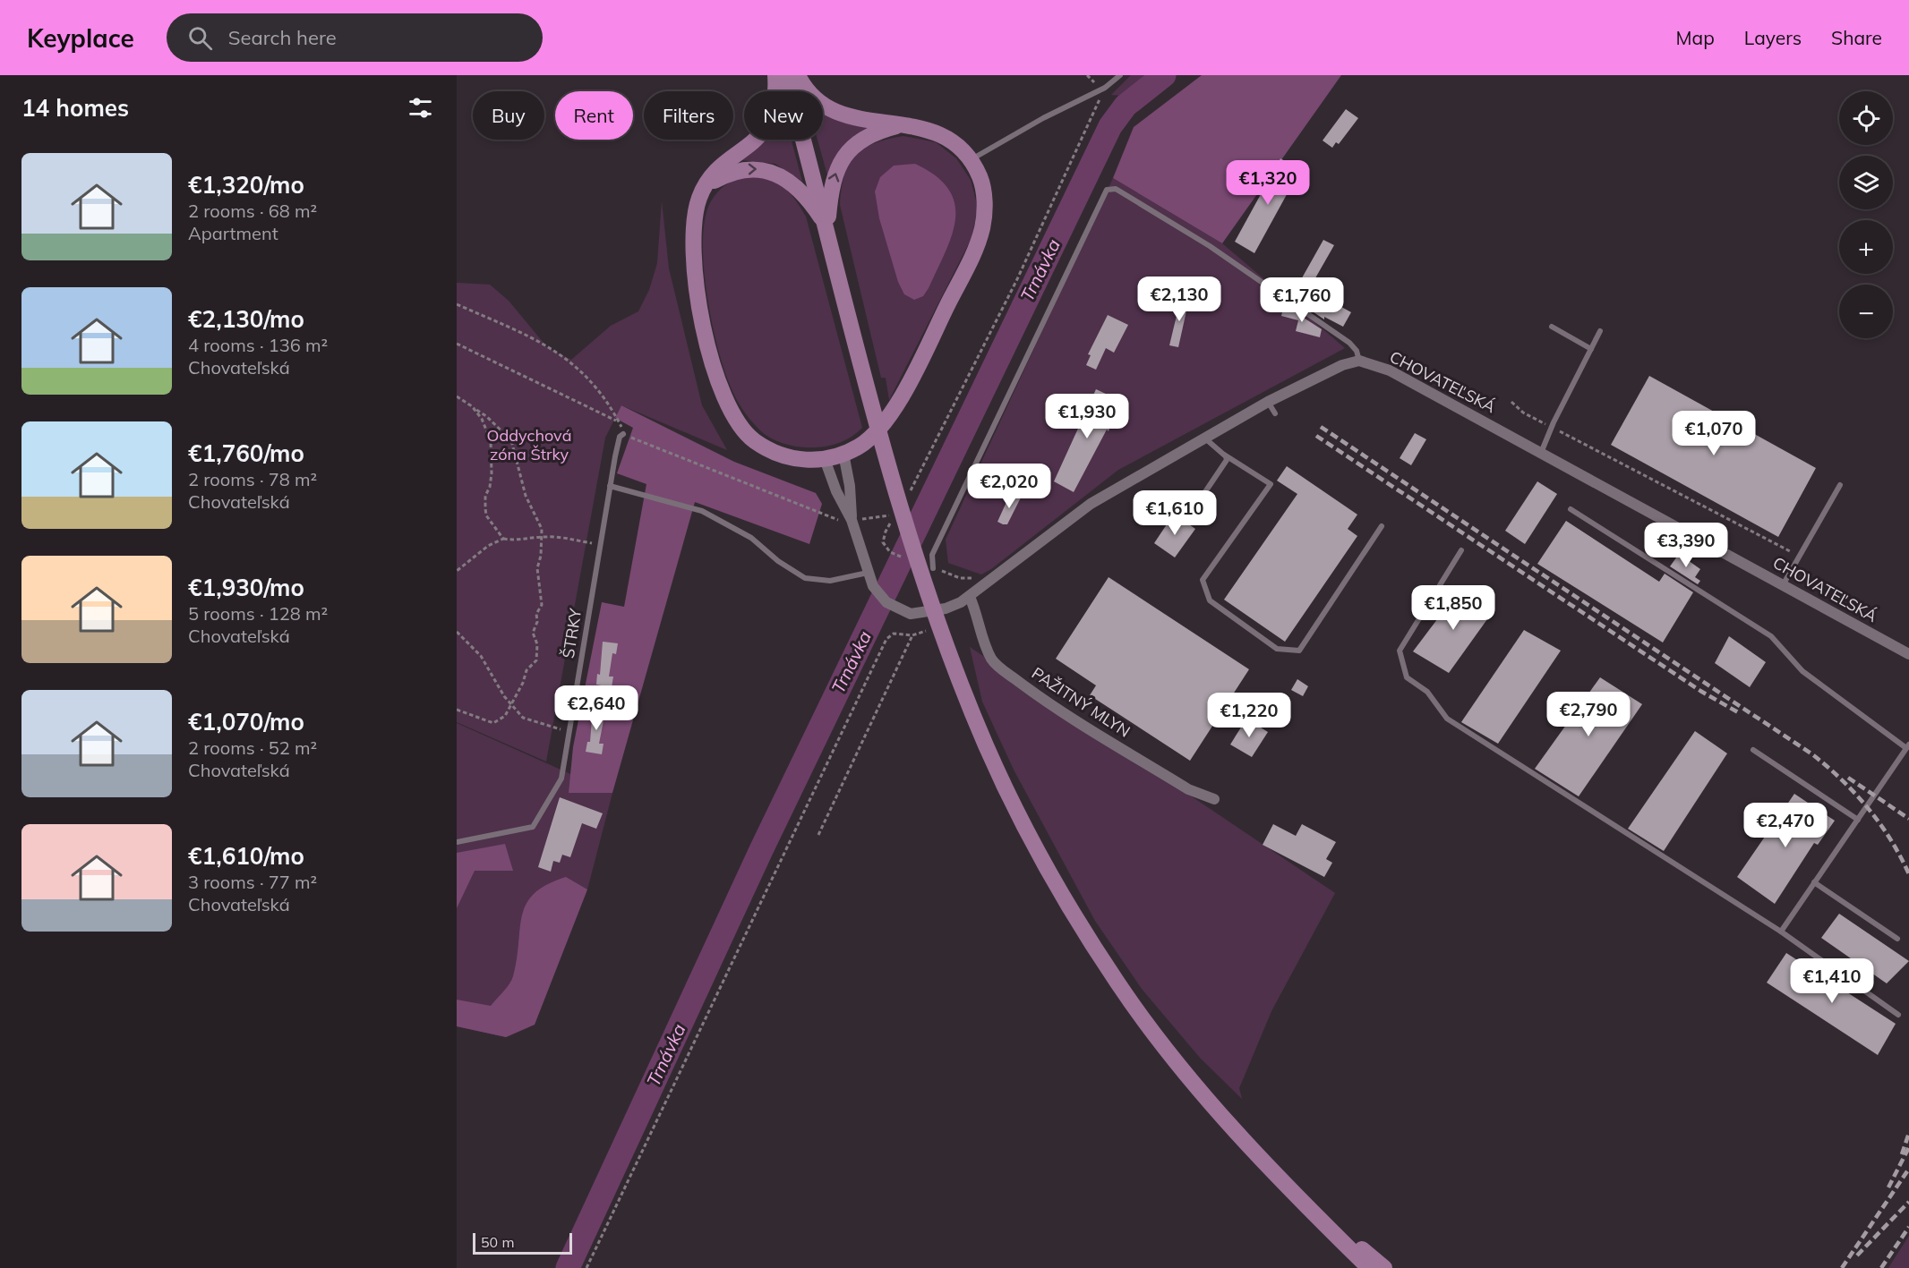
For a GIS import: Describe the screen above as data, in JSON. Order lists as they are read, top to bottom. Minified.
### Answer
{"streets":{"street":["CHOVATEĽSKÁ","PAŽITNÝ MLYN"],"lane":["ŠTRKY"]},"water":["Trnávka"],"parks":["Oddychová zóna Štrky"],"scale_bar":"50 m","page":{"header":"Keyplace","search":"Search here","nav":["Map","Layers","Share"],"heading":"14 homes","map_buttons":["+","−"],"chip":["Buy","Rent","Filters","New"],"list":[{"name":"€1,320/mo","note":"2 rooms · 68 m² · Apartment"},{"name":"€2,130/mo","note":"4 rooms · 136 m² · Chovateľská"},{"name":"€1,760/mo","note":"2 rooms · 78 m² · Chovateľská"},{"name":"€1,930/mo","note":"5 rooms · 128 m² · Chovateľská"},{"name":"€1,070/mo","note":"2 rooms · 52 m² · Chovateľská"},{"name":"€1,610/mo","note":"3 rooms · 77 m² · Chovateľská"}],"price":["€1,320","€2,130","€1,760","€1,930","€1,070","€2,020","€1,610","€3,390","€1,850","€2,640","€2,790","€1,220","€2,470","€1,410"],"scale":"50 m"}}
